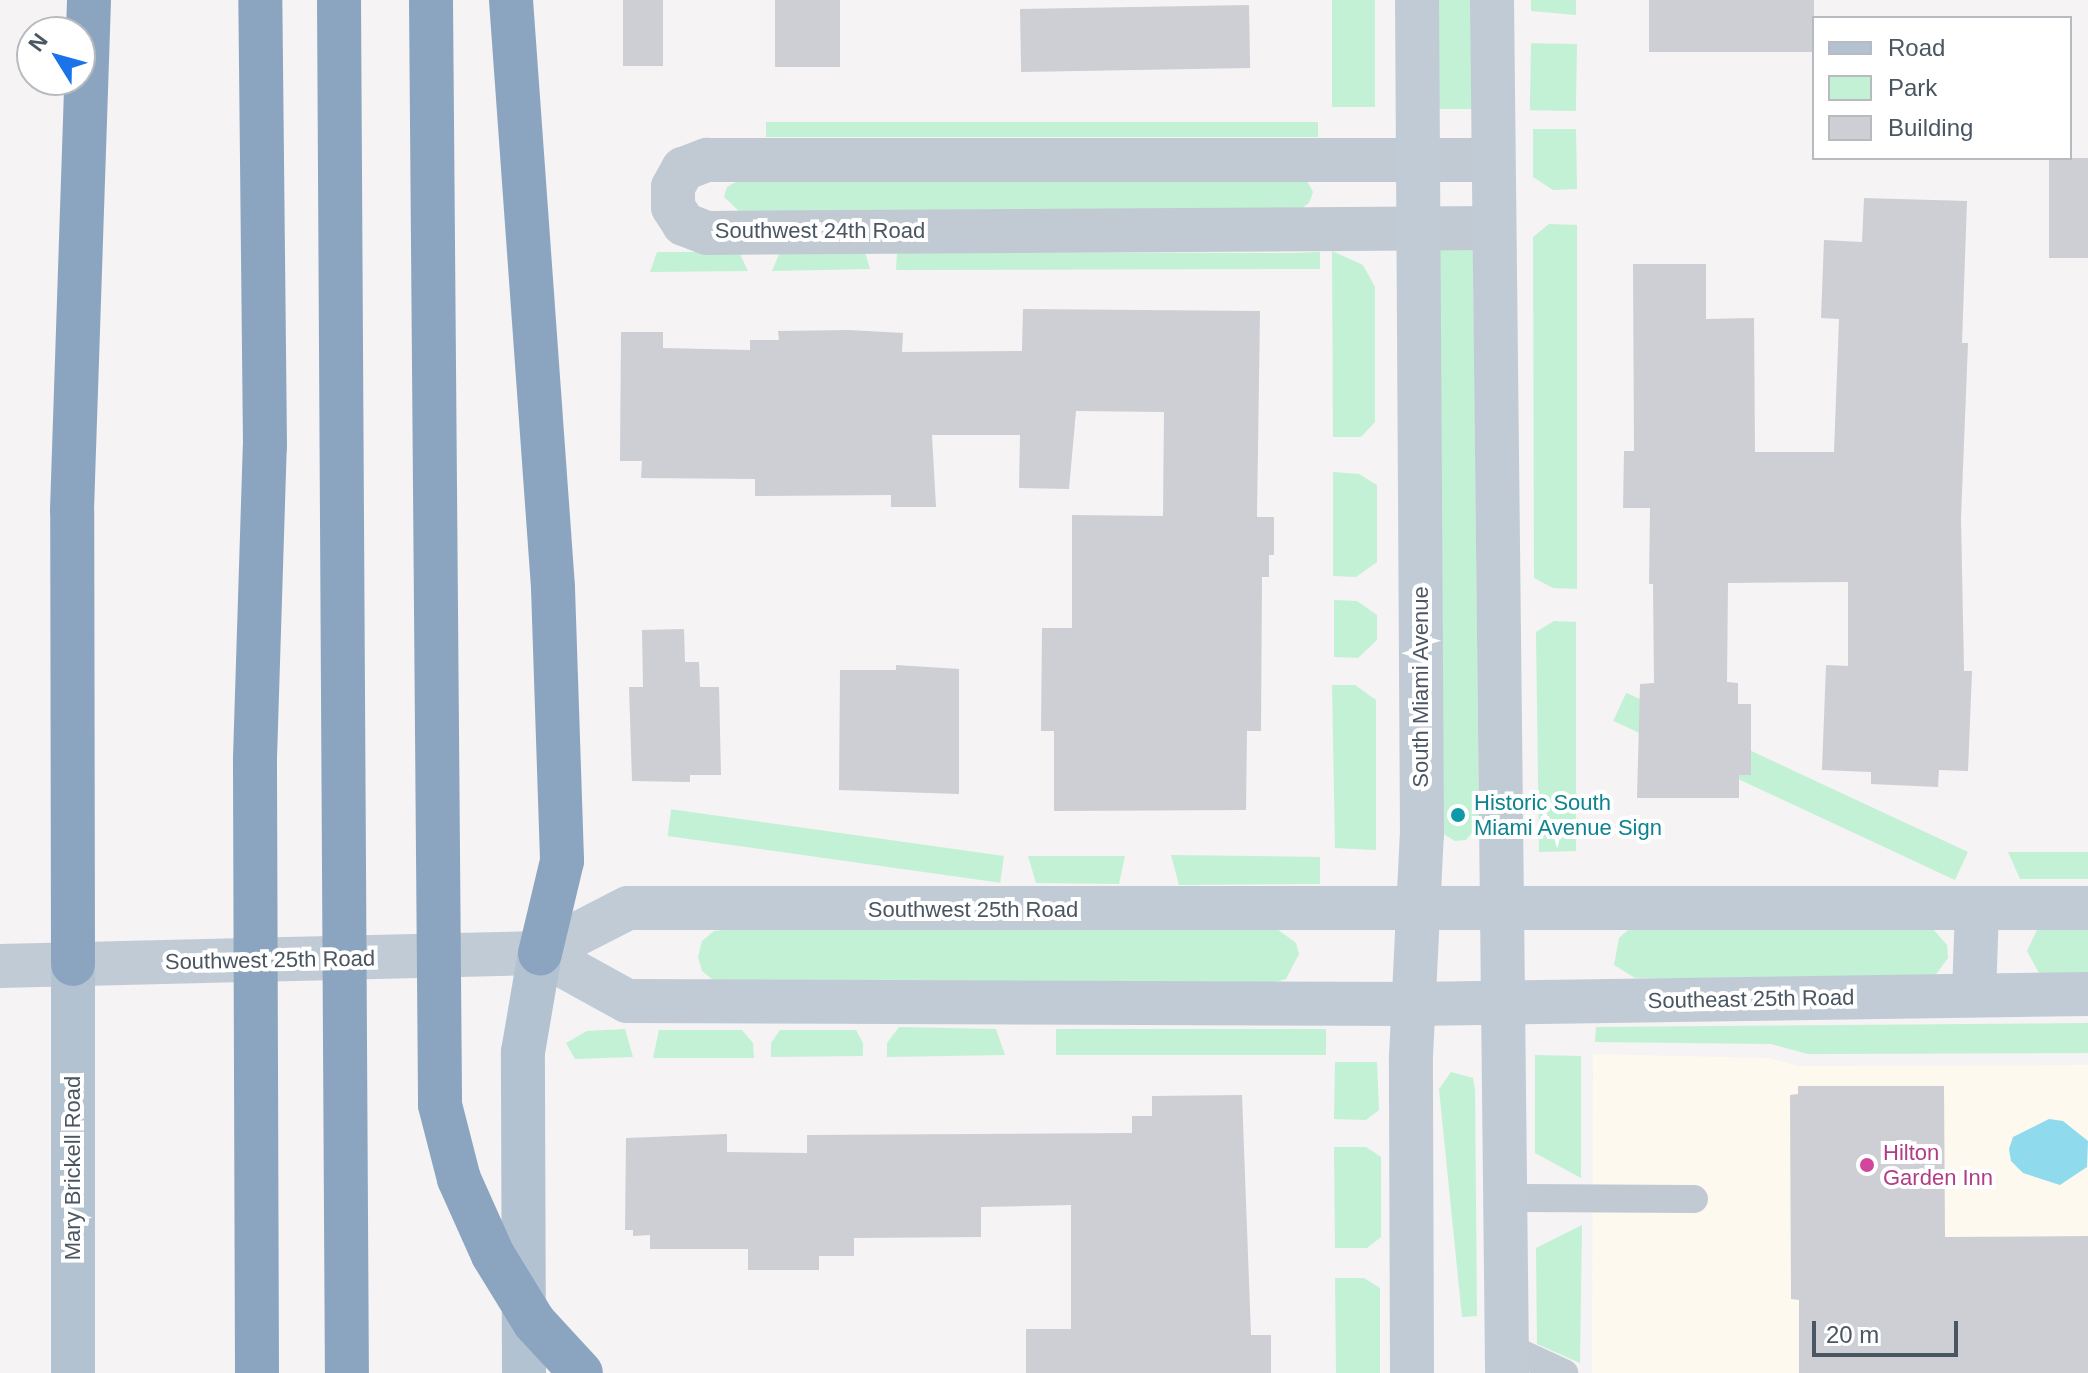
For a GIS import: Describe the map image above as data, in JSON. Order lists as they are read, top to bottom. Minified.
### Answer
{"streets":{"main road":["South Miami Avenue","Southwest 25th Road","Southeast 25th Road","Mary Brickell Road"],"street":["Southwest 24th Road"]},"crossings":[["Southwest 24th Road","South Miami Avenue"],["South Miami Avenue","Southwest 25th Road"],["South Miami Avenue","Southeast 25th Road"],["Southwest 25th Road","Mary Brickell Road"]],"places":["Historic South Miami Avenue Sign","Hilton Garden Inn"],"legend":["Road","Park","Building"],"scale_bar":"20 m","north":"top left"}
